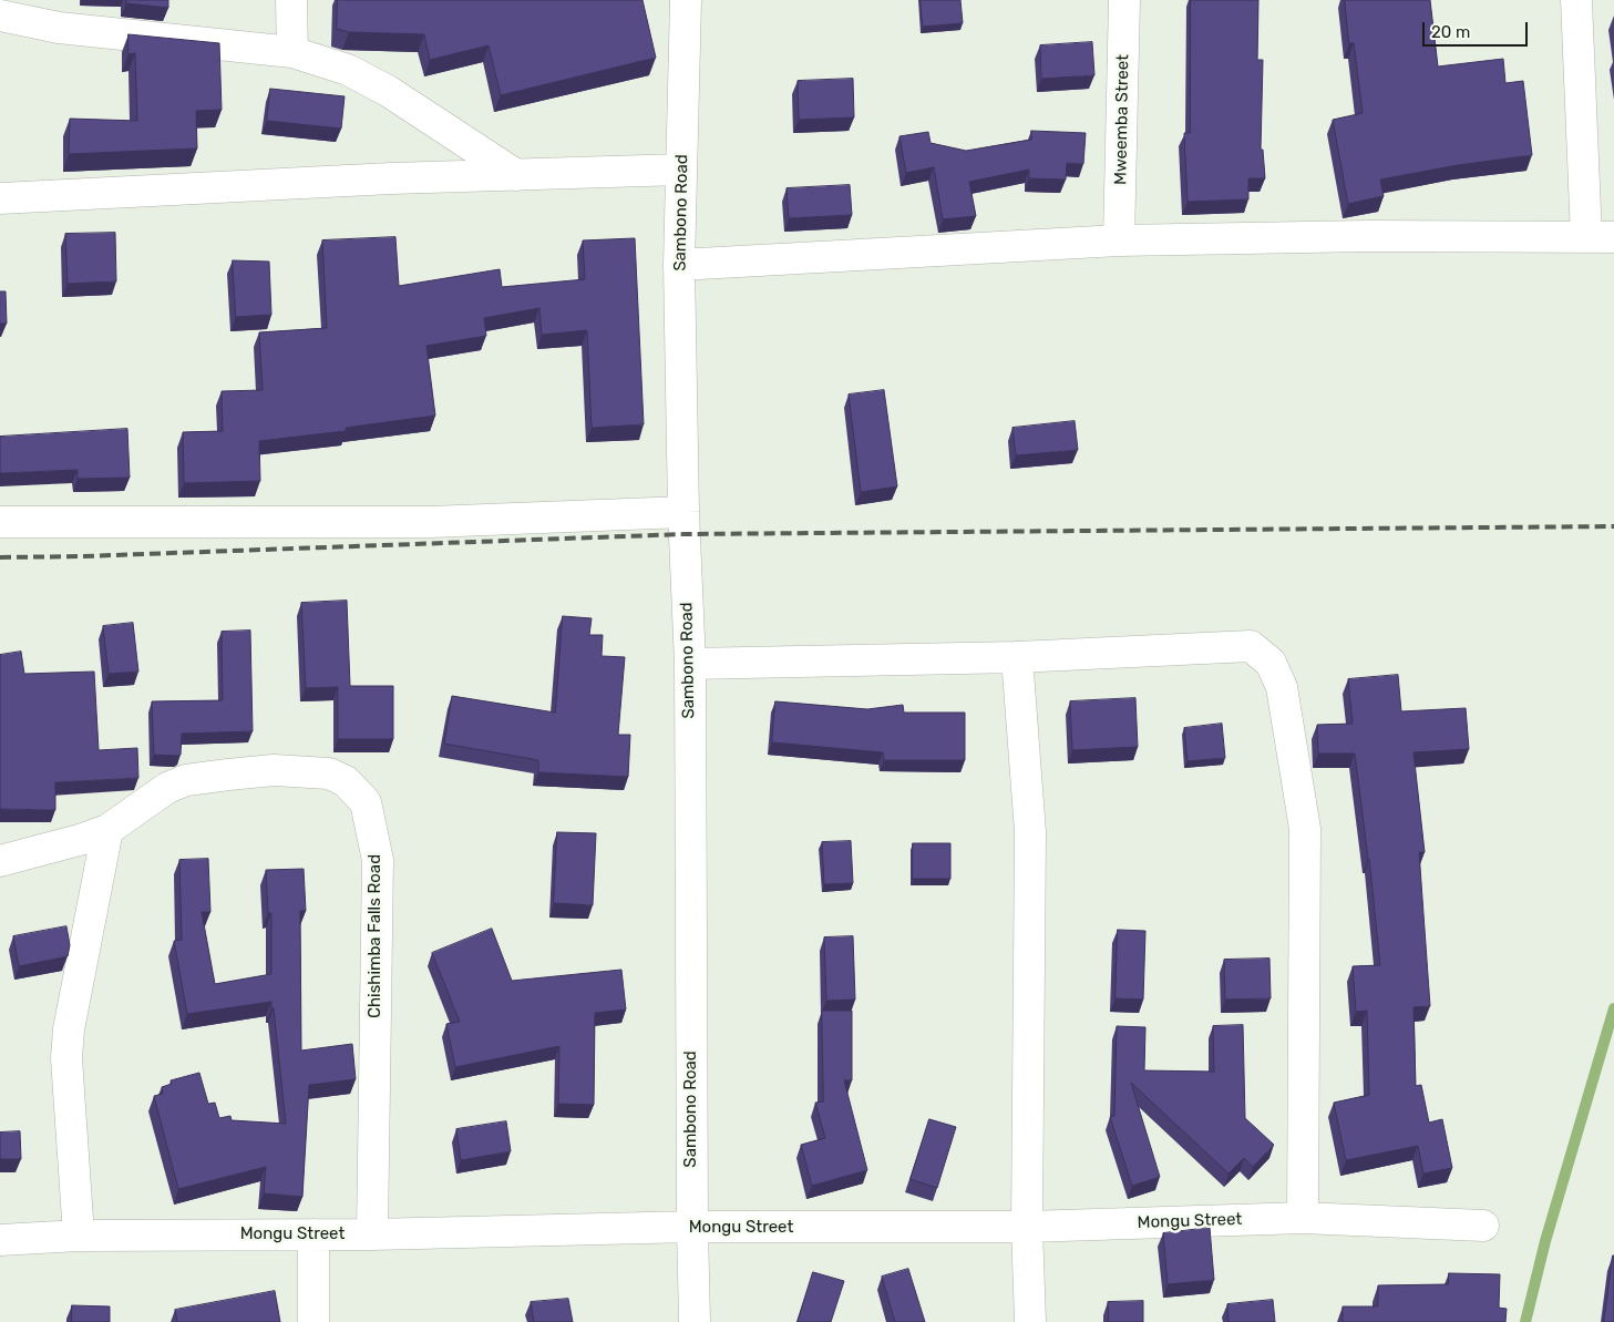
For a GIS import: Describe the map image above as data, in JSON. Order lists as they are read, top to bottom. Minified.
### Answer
{"streets":{"street":["Mweemba Street","Sambono Road","Chishimba Falls Road","Mongu Street"]},"crossings":[["Sambono Road","Mongu Street"],["Chishimba Falls Road","Mongu Street"]],"scale_bar":"20 m"}
